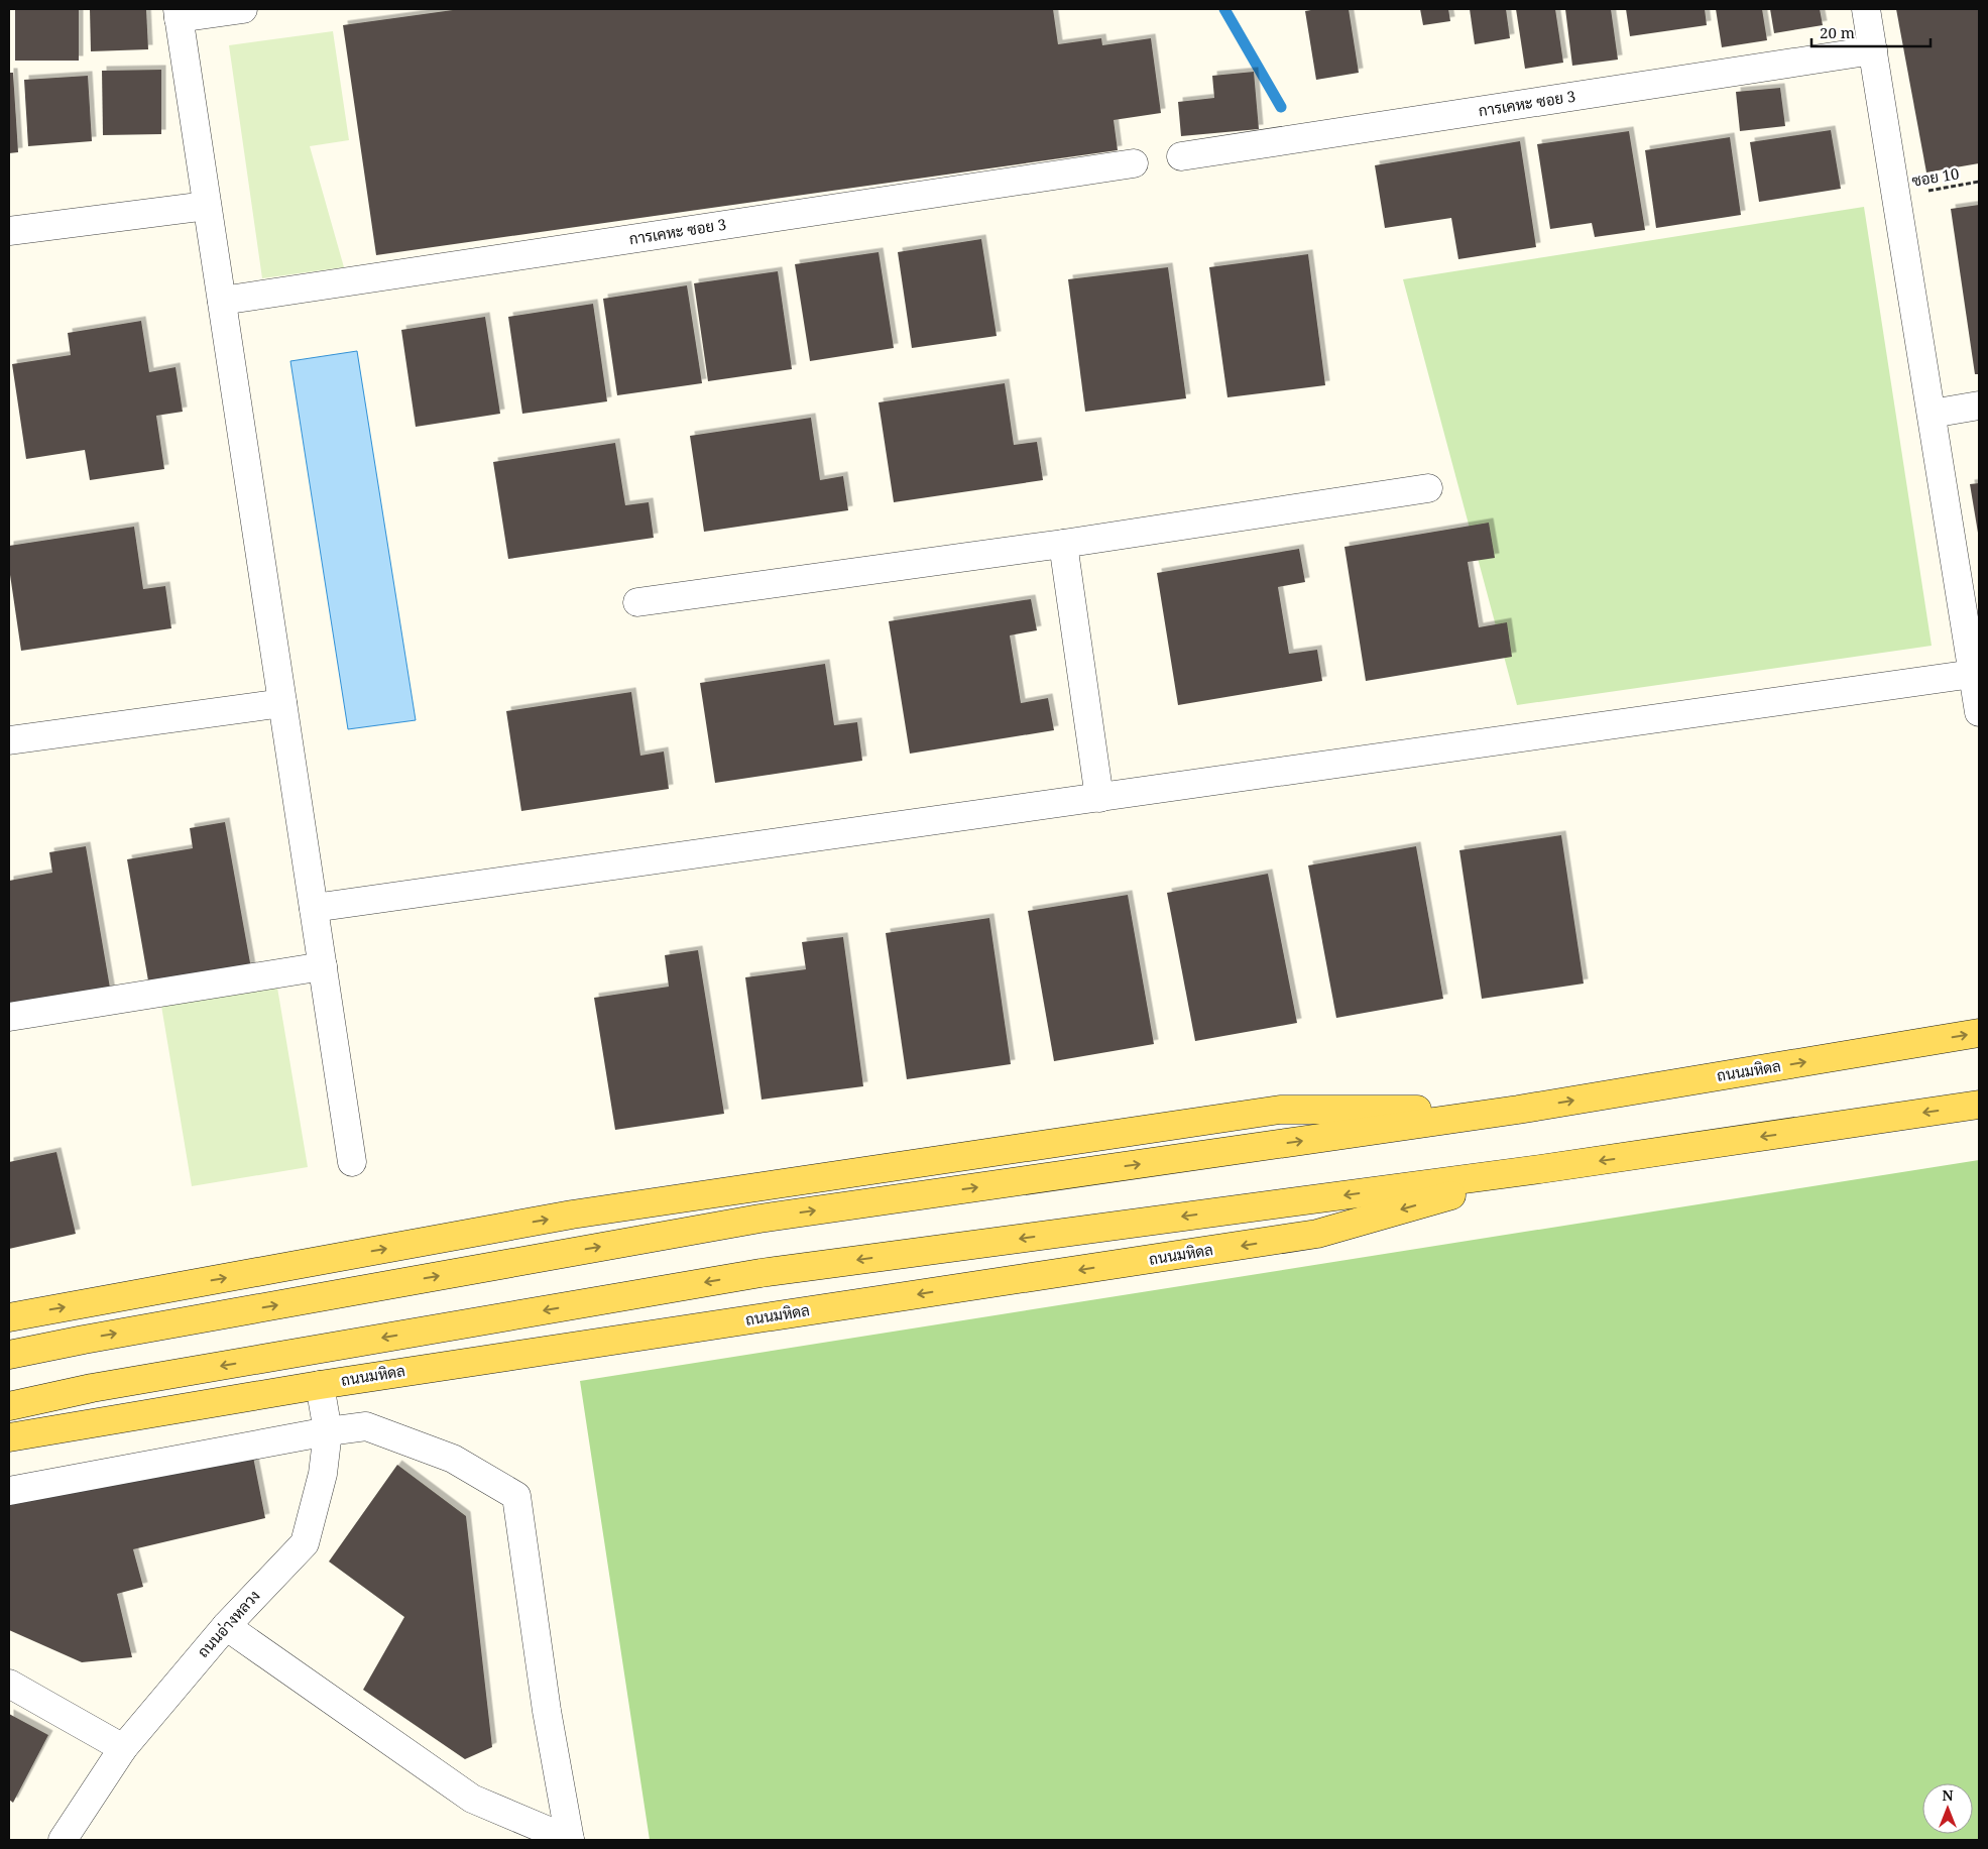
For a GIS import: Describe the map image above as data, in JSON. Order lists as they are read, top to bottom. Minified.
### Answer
{"streets":{"main road":["ถนนมหิดล"],"street":["การเคหะ ซอย 3","ถนนอ่างหลวง"],"path":["ซอย 10"]},"crossings":[["ถนนมหิดล","ถนนอ่างหลวง"]],"scale_bar":"20 m","north":"top"}
